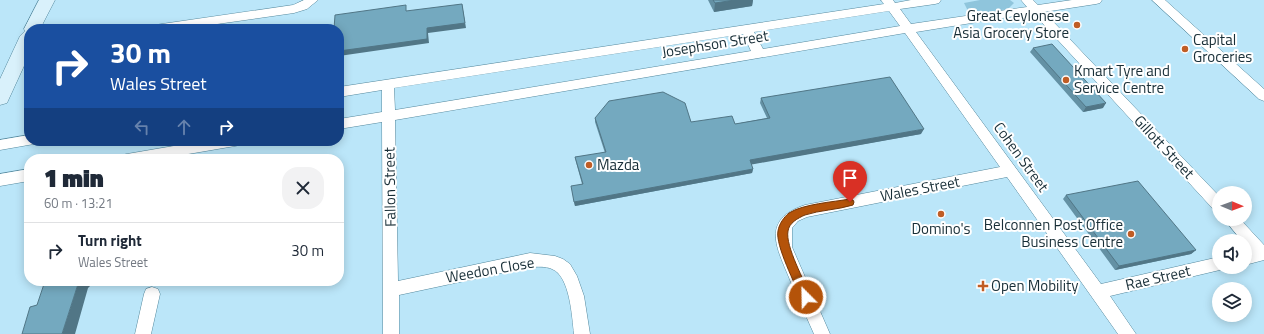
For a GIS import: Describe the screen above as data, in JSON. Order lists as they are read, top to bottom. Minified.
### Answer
{"streets":{"street":["Josephson Street","Gillott Street","Cohen Street","Fallon Street","Wales Street","Weedon Close","Rae Street"]},"crossings":[["Josephson Street","Gillott Street"],["Josephson Street","Cohen Street"],["Josephson Street","Fallon Street"],["Cohen Street","Wales Street"],["Cohen Street","Rae Street"],["Fallon Street","Weedon Close"]],"places":{"other":["Great Ceylonese Asia Grocery Store","Capital Groceries","Kmart Tyre and Service Centre","Mazda","Domino's","Belconnen Post Office Business Centre"],"health":["Open Mobility"]},"north":"right","page":{"turn":["30 m","Wales Street"],"heading":["1 min","60 m · 13:21"],"list":[{"name":"Turn right","note":"Wales Street","value":"30 m"}]}}
